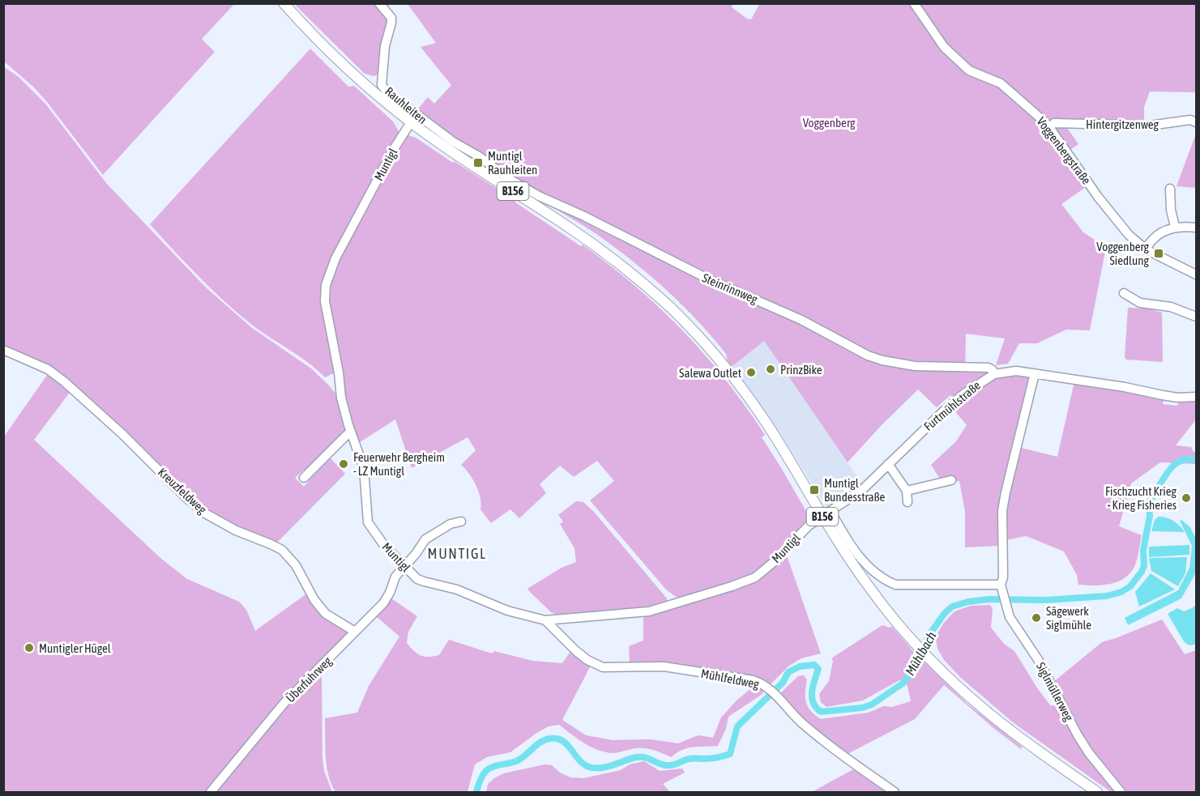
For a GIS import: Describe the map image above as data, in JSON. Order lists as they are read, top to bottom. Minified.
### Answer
{"streets":{"main road":["B156"],"street":["Rauhleiten","Hintergitzenweg","Voggenbergstraße","Muntigl","Steinrinnweg","Furtmühlstraße","Kreuzfeldweg","Mühlfeldweg","Überfuhrweg","Siglmüllerweg"]},"crossings":[["Rauhleiten","Steinrinnweg"],["Hintergitzenweg","Voggenbergstraße"],["Muntigl","B156"],["Muntigl","Furtmühlstraße"],["Muntigl","Mühlfeldweg"],["Muntigl","Überfuhrweg"],["B156","Furtmühlstraße"],["Steinrinnweg","Furtmühlstraße"],["Furtmühlstraße","Siglmüllerweg"],["Kreuzfeldweg","Überfuhrweg"]],"districts":["MUNTIGL"],"water":["Mühlbach"],"parks":["Voggenberg"],"places":{"transit":["Muntigl Rauhleiten","Voggenberg Siedlung","Muntigl Bundesstraße"],"other":["PrinzBike","Salewa Outlet","Feuerwehr Bergheim - LZ Muntigl","Fischzucht Krieg - Krieg Fisheries","Sägewerk Siglmühle","Muntigler Hügel"]}}
